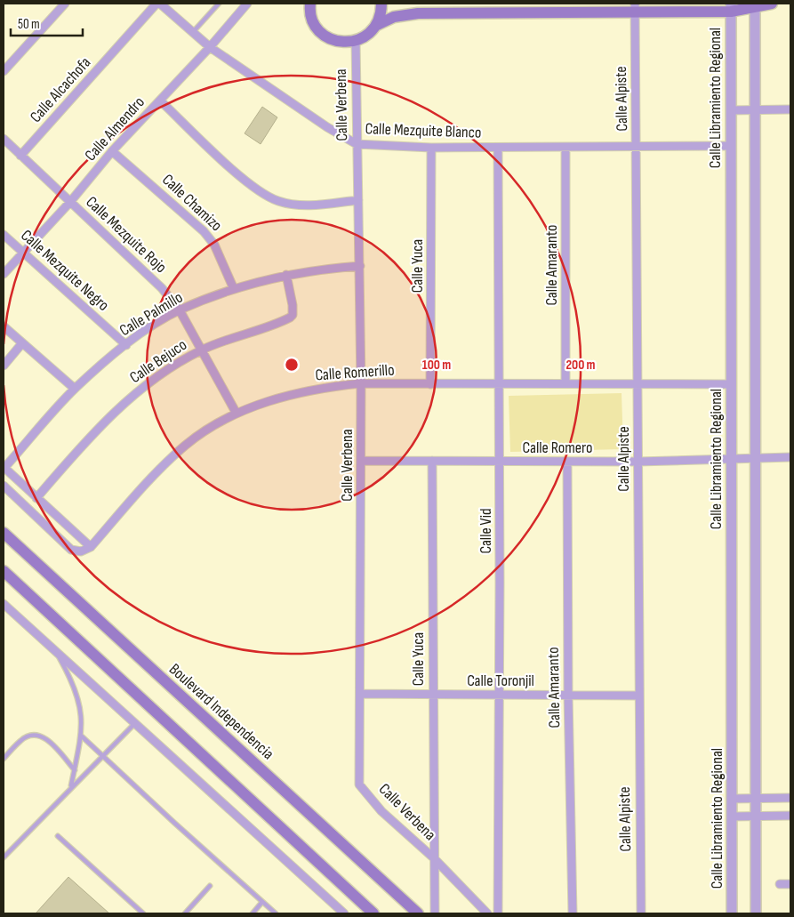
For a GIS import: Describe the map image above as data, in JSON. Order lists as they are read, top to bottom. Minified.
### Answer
{"streets":{"main road":["Boulevard Independencia"],"street":["Calle Alcachofa","Calle Libramiento Regional","Calle Alpiste","Calle Verbena","Calle Almendro","Calle Mezquite Blanco","Calle Chamizo","Calle Mezquite Rojo","Calle Amaranto","Calle Yuca","Calle Mezquite Negro","Calle Palmillo","Calle Bejuco","Calle Romerillo","Calle Romero","Calle Vid","Calle Toronjil"]},"crossings":[["Calle Alcachofa","Calle Mezquite Rojo"],["Calle Libramiento Regional","Calle Mezquite Blanco"],["Calle Libramiento Regional","Calle Romerillo"],["Calle Libramiento Regional","Calle Romero"],["Calle Alpiste","Calle Mezquite Blanco"],["Calle Alpiste","Calle Romerillo"],["Calle Alpiste","Calle Romero"],["Calle Alpiste","Calle Toronjil"],["Calle Verbena","Calle Mezquite Blanco"],["Calle Verbena","Calle Yuca"],["Calle Verbena","Calle Palmillo"],["Calle Verbena","Calle Romerillo"],["Calle Verbena","Calle Romero"],["Calle Verbena","Calle Toronjil"],["Calle Almendro","Calle Mezquite Blanco"],["Calle Almendro","Calle Chamizo"],["Calle Almendro","Calle Mezquite Rojo"],["Calle Almendro","Calle Mezquite Negro"],["Calle Mezquite Blanco","Calle Amaranto"],["Calle Mezquite Blanco","Calle Yuca"],["Calle Mezquite Blanco","Calle Vid"],["Calle Chamizo","Calle Palmillo"],["Calle Mezquite Rojo","Calle Palmillo"],["Calle Mezquite Rojo","Calle Bejuco"],["Calle Mezquite Rojo","Calle Romerillo"],["Calle Amaranto","Calle Romerillo"],["Calle Amaranto","Calle Romero"],["Calle Amaranto","Calle Toronjil"],["Calle Yuca","Calle Romerillo"],["Calle Yuca","Calle Romero"],["Calle Yuca","Calle Toronjil"],["Calle Mezquite Negro","Calle Palmillo"],["Calle Palmillo","Calle Bejuco"],["Calle Romerillo","Calle Vid"],["Calle Romero","Calle Vid"],["Calle Vid","Calle Toronjil"]],"scale_bar":"50 m","rings":["100 m","200 m"]}
